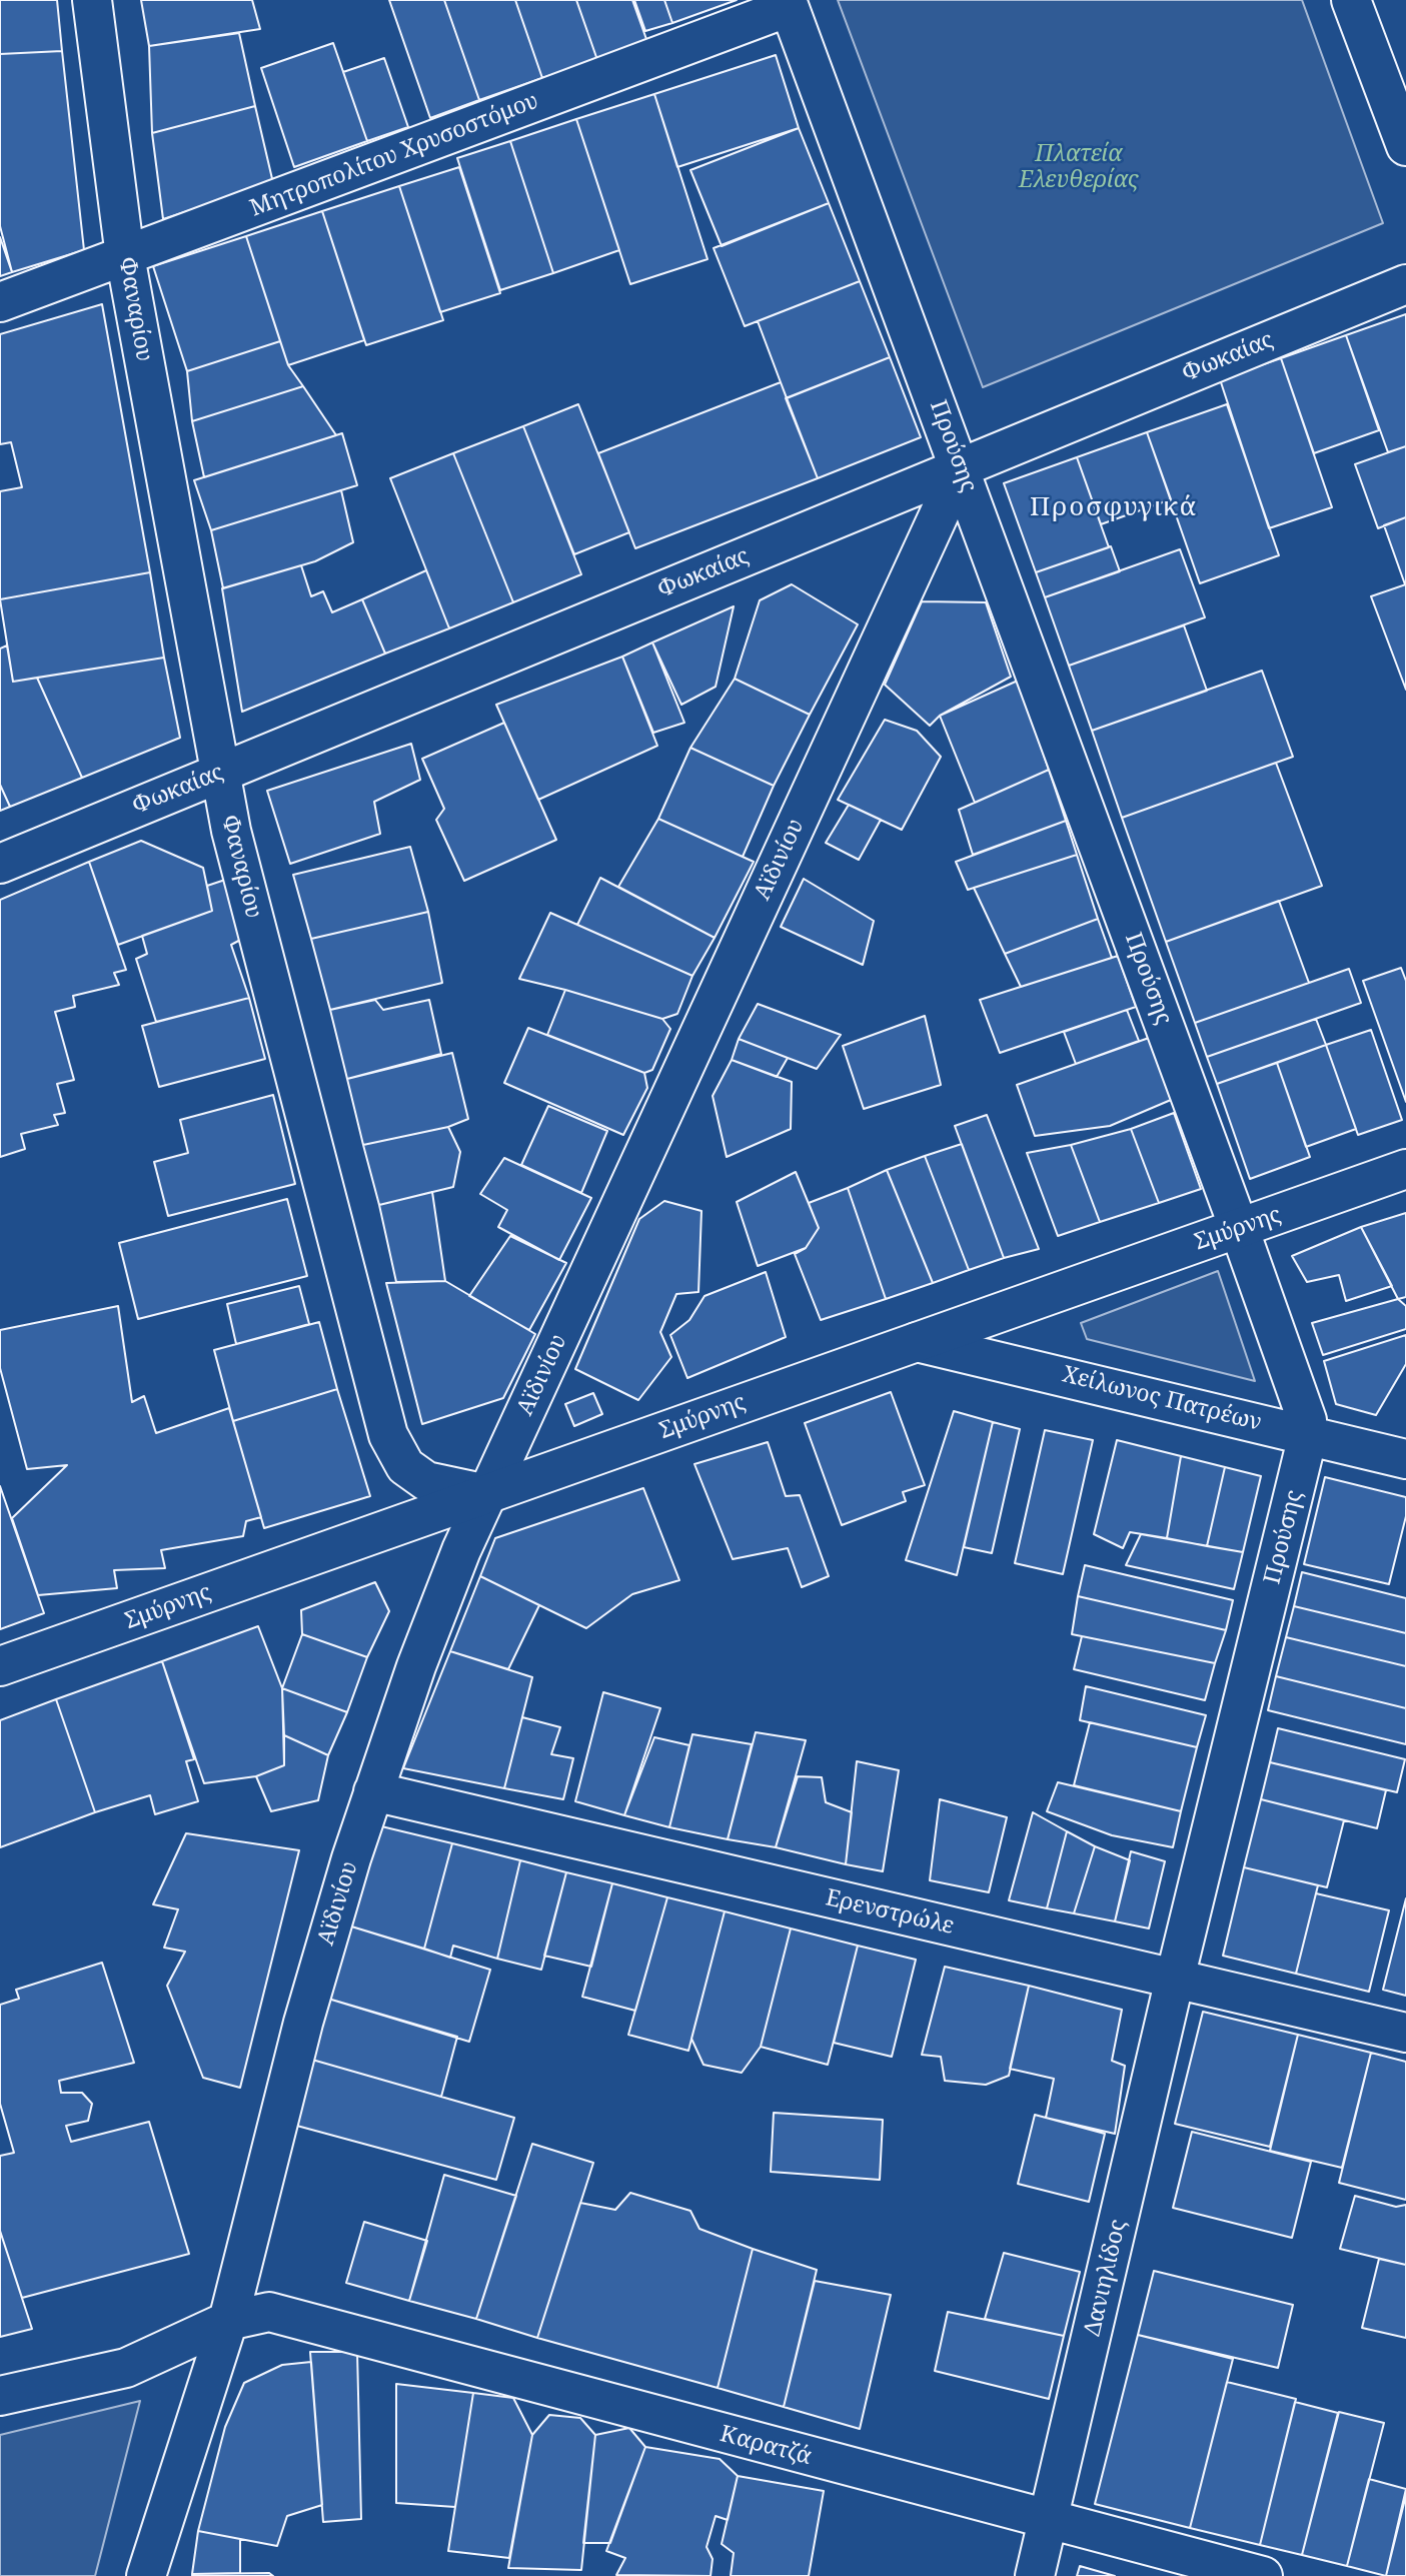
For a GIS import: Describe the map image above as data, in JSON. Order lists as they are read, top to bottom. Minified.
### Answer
{"streets":{"street":["Μητροπολίτου Χρυσοστόμου","Φαναρίου","Φωκαίας","Προύσης","Αϊδινίου","Σμύρνης","Χείλωνος Πατρέων","Ερενστρώλε","Δανιηλίδος","Καρατζά"]},"crossings":[["Μητροπολίτου Χρυσοστόμου","Φαναρίου"],["Μητροπολίτου Χρυσοστόμου","Προύσης"],["Φαναρίου","Φωκαίας"],["Φαναρίου","Αϊδινίου"],["Φαναρίου","Σμύρνης"],["Φωκαίας","Προύσης"],["Φωκαίας","Αϊδινίου"],["Προύσης","Αϊδινίου"],["Προύσης","Σμύρνης"],["Προύσης","Χείλωνος Πατρέων"],["Προύσης","Ερενστρώλε"],["Προύσης","Δανιηλίδος"],["Αϊδινίου","Σμύρνης"],["Αϊδινίου","Ερενστρώλε"],["Αϊδινίου","Καρατζά"],["Σμύρνης","Χείλωνος Πατρέων"],["Ερενστρώλε","Δανιηλίδος"],["Δανιηλίδος","Καρατζά"]],"districts":["Προσφυγικά"],"parks":["Πλατεία Ελευθερίας"]}
